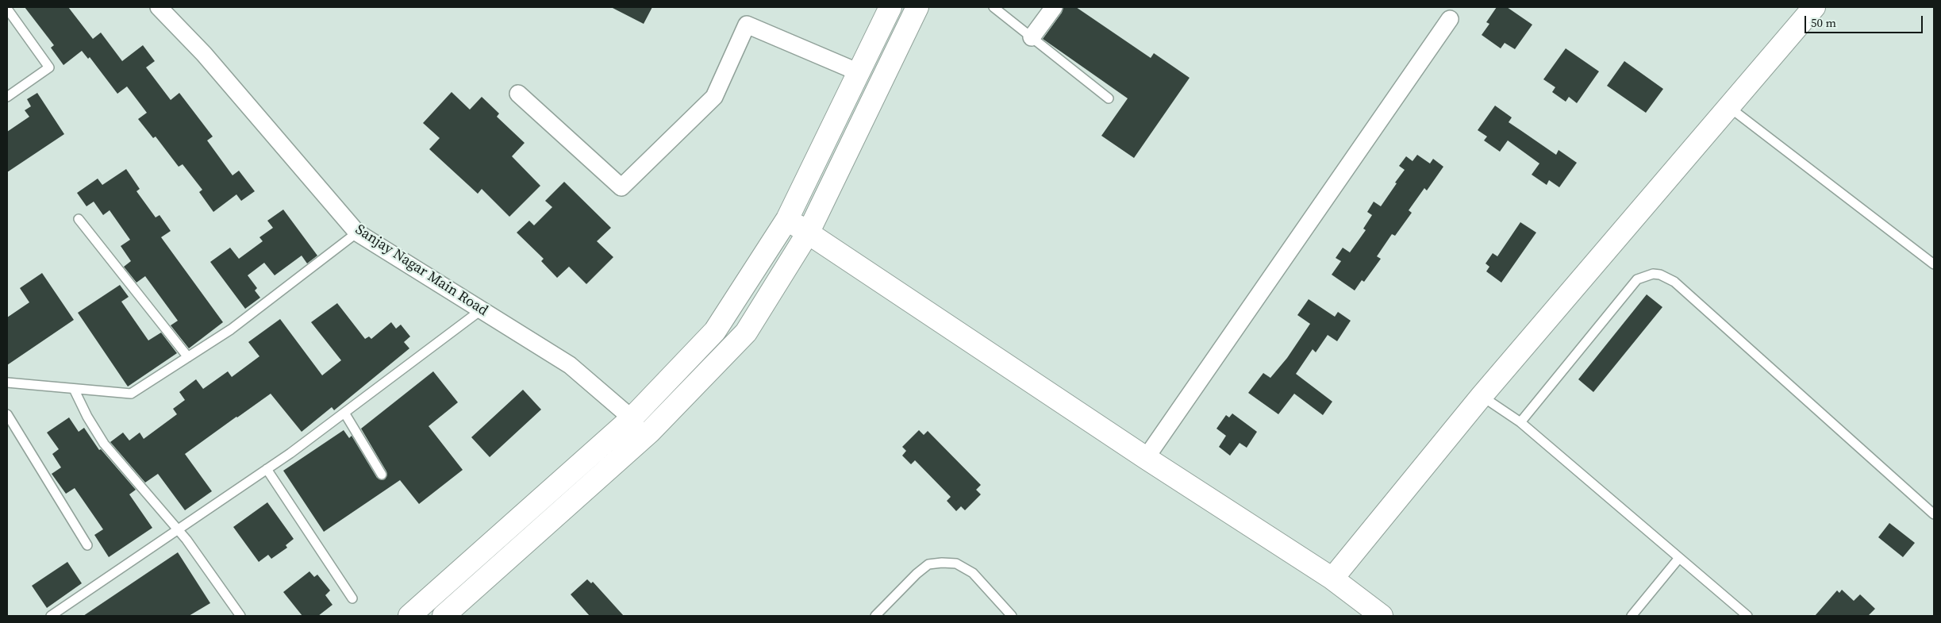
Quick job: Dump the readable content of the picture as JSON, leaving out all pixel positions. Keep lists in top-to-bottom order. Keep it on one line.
{"streets":{"street":["Sanjay Nagar Main Road"]},"scale_bar":"50 m"}
